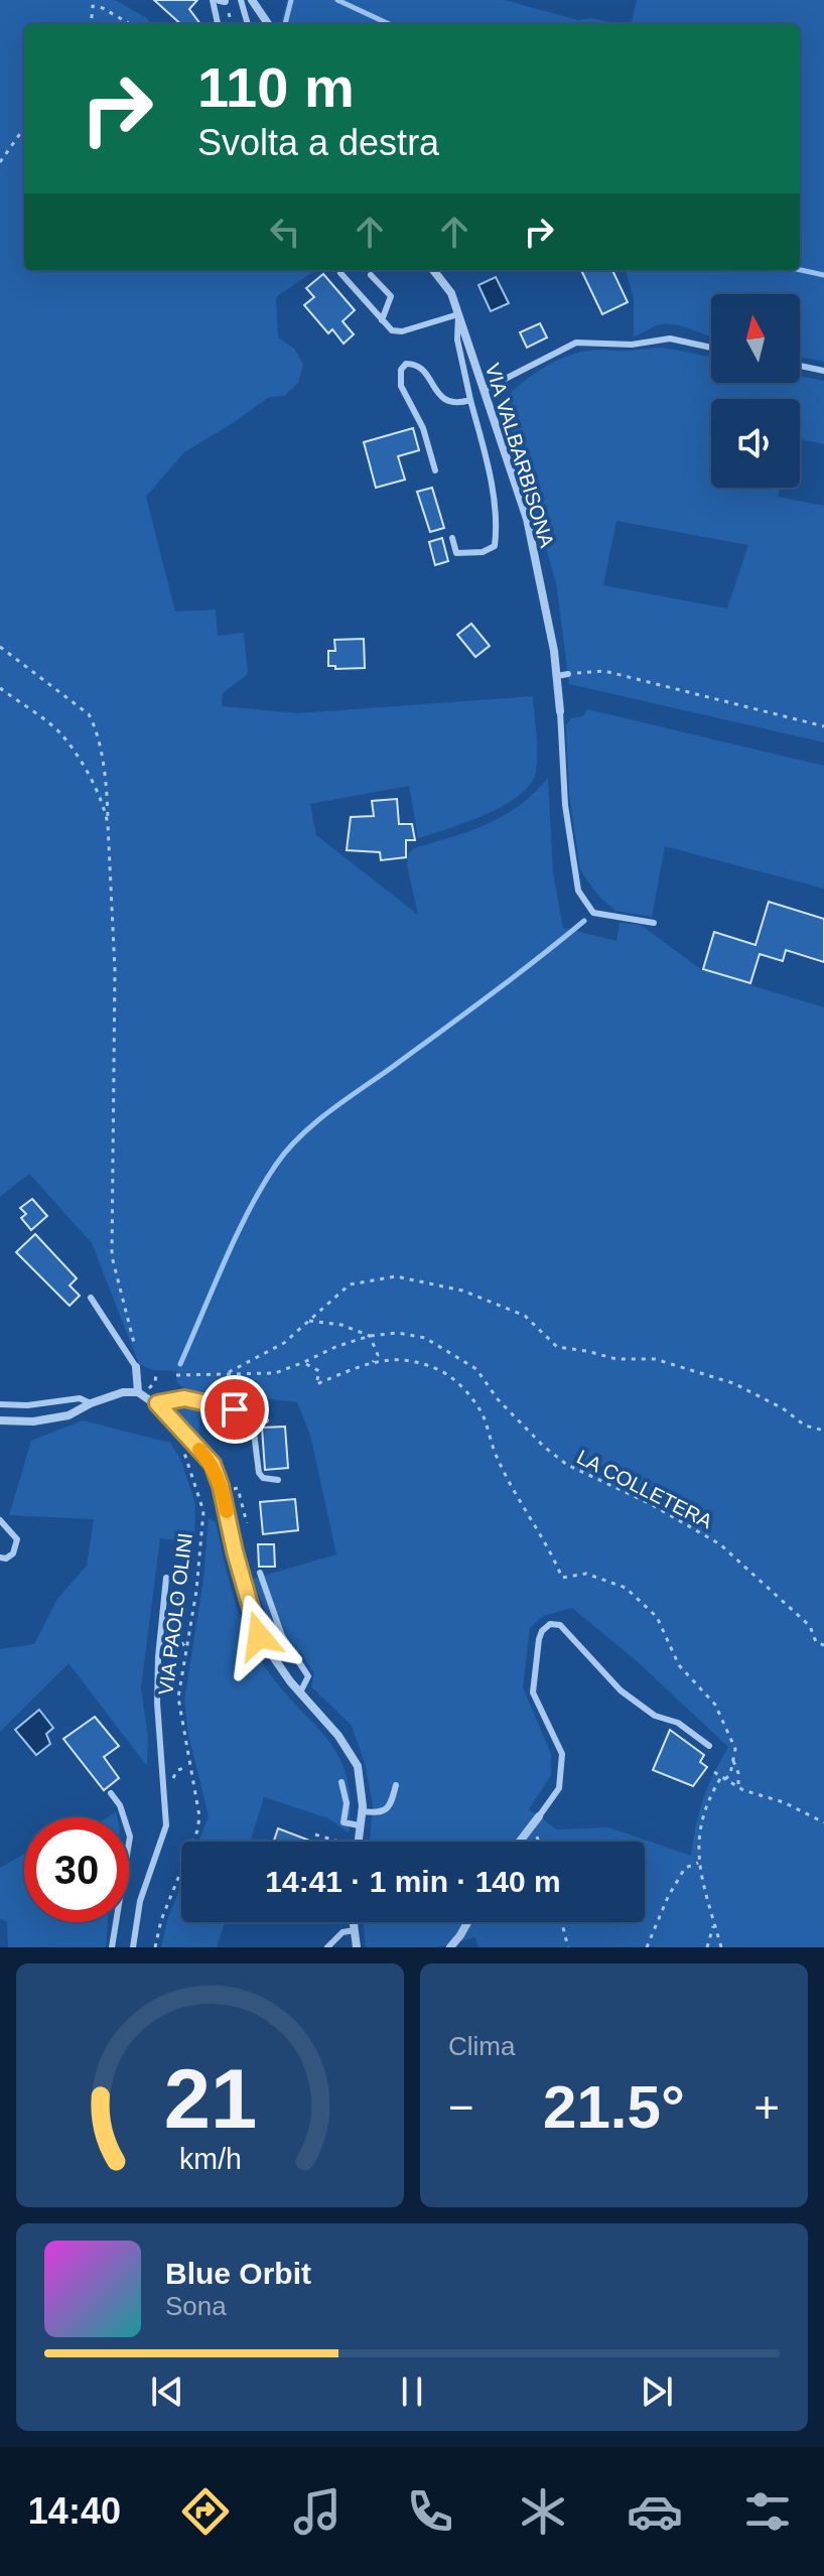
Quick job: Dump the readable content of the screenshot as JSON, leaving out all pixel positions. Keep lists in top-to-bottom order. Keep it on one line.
{"streets":{"street":["VIA VALBARBISONA"],"path":["LA COLLETERA","VIA PAOLO OLINI"]},"north":"top","page":{"turn":["110 m","Svolta a destra"],"limit":"30","trip":"14:41 · 1 min · 140 m","tile":"Clima","heat":["−","21.5°","+"],"song":["Blue Orbit","Sona"],"tabs":"14:40","gauge":["21","km/h"]}}
